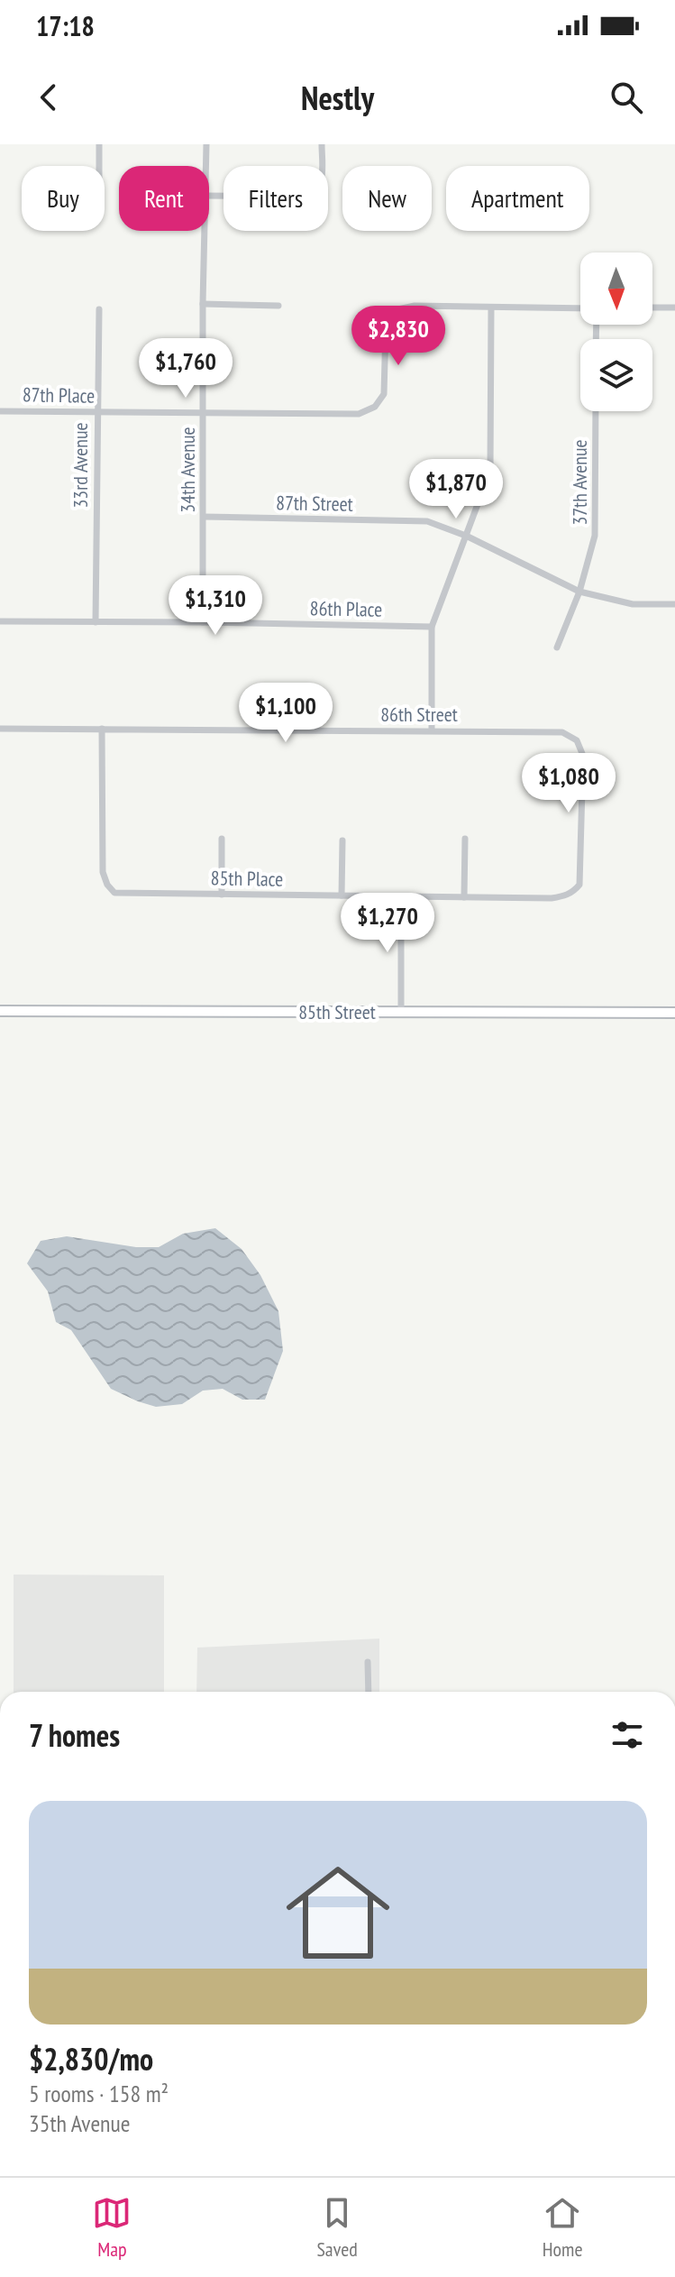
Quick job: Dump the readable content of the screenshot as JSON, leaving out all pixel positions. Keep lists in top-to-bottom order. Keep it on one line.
{"streets":{"street":["87th Place","33rd Avenue","34th Avenue","37th Avenue","87th Street","86th Place","86th Street","85th Place","85th Street"]},"crossings":[["87th Place","33rd Avenue"],["87th Place","34th Avenue"],["33rd Avenue","86th Place"],["34th Avenue","87th Street"],["34th Avenue","86th Place"],["37th Avenue","87th Street"],["86th Street","85th Place"]],"north":"bottom","page":{"status":"17:18","header":"Nestly","chip":["Buy","Rent","Filters","New","Apartment"],"price":["$2,830","$1,760","$1,870","$1,310","$1,100","$1,080","$1,270"],"heading":"7 homes","list":[{"name":"$2,830/mo","note":"5 rooms · 158 m² · 35th Avenue"}],"tabs":["Map","Saved","Home"]}}
